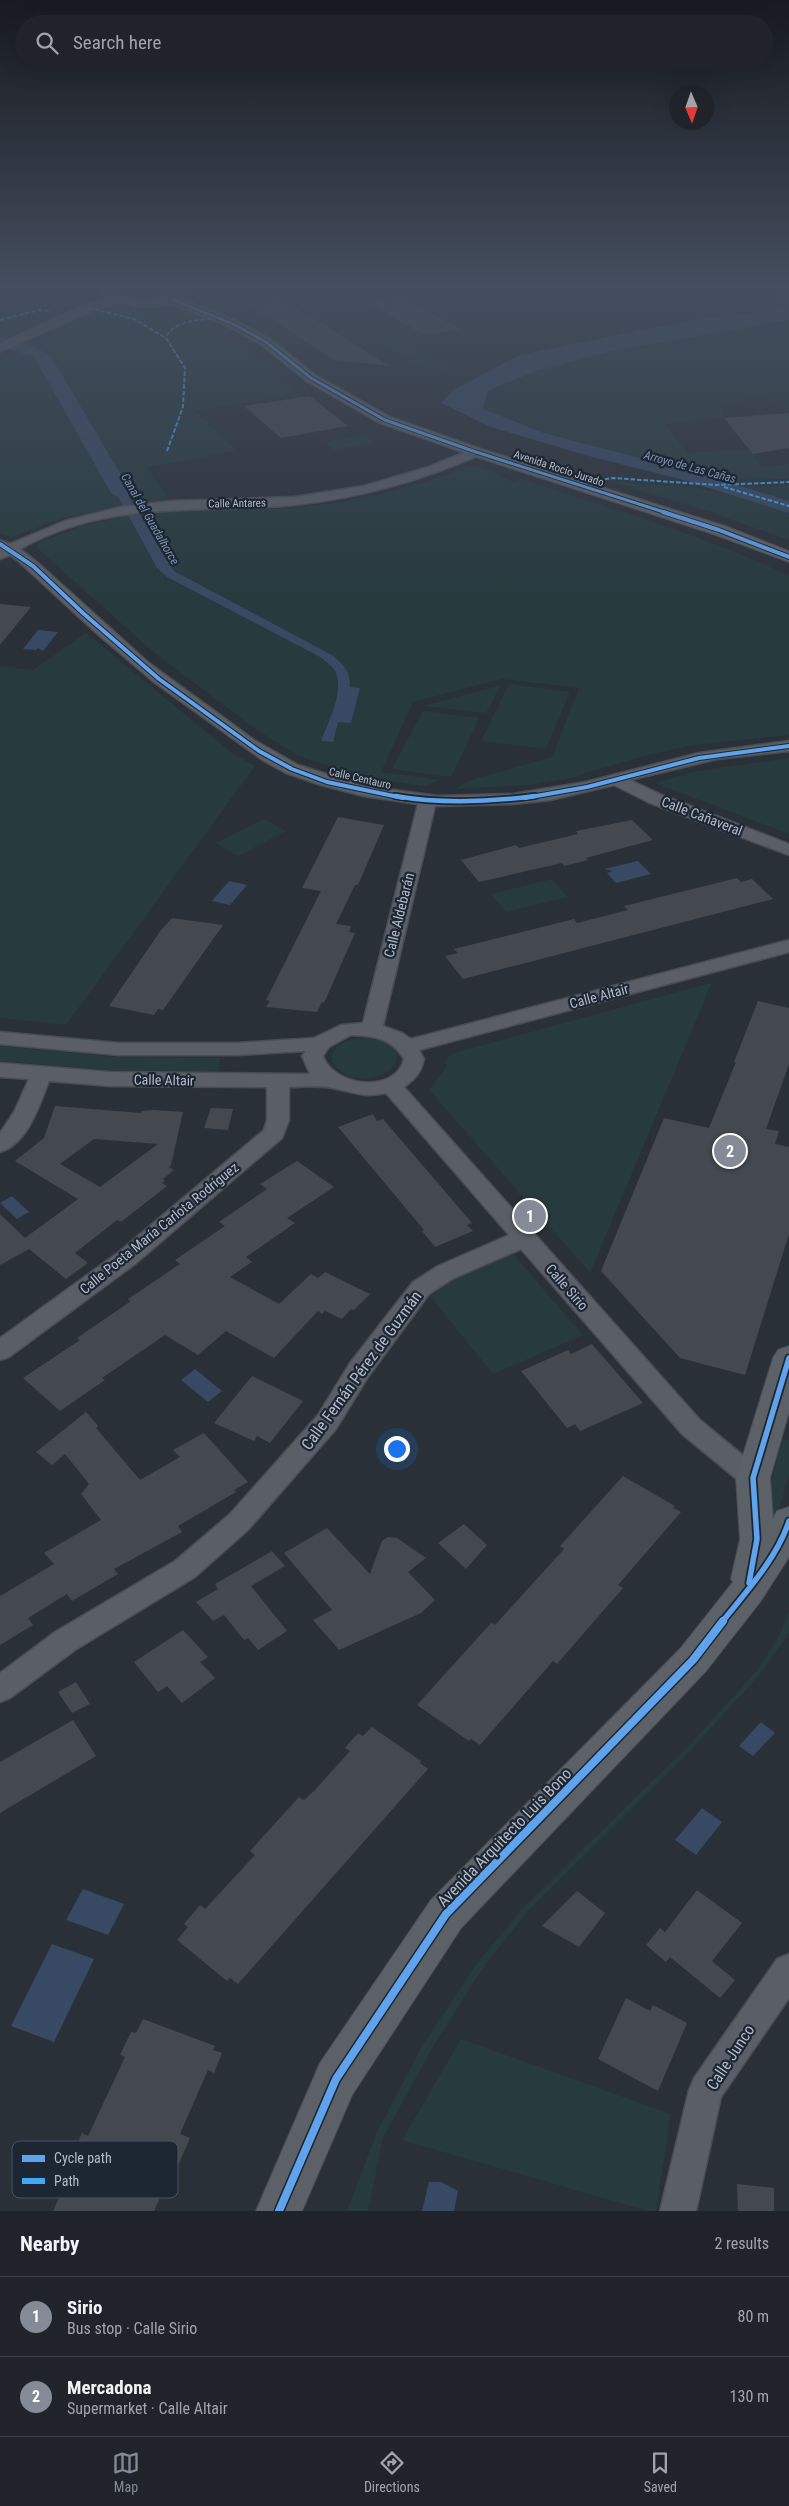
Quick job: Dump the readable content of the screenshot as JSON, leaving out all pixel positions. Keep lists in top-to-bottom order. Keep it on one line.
{"streets":{"main road":["Avenida Rocío Jurado","Avenida Arquitecto Luis Bono"],"street":["Calle Antares","Calle Centauro","Calle Cañaveral","Calle Aldebarán","Calle Altair","Calle Poeta María Carlota Rodríguez","Calle Sirio","Calle Fernán Pérez de Guzmán","Calle Junco"]},"crossings":[["Avenida Rocío Jurado","Calle Antares"],["Calle Antares","Calle Centauro"],["Calle Centauro","Calle Cañaveral"],["Calle Centauro","Calle Aldebarán"],["Calle Aldebarán","Calle Altair"],["Calle Aldebarán","Calle Sirio"],["Calle Altair","Calle Poeta María Carlota Rodríguez"],["Calle Altair","Calle Sirio"],["Calle Sirio","Calle Fernán Pérez de Guzmán"],["Calle Sirio","Avenida Arquitecto Luis Bono"]],"water":["Arroyo de Las Cañas","Canal del Guadalhorce"],"legend":["Cycle path","Path"],"north":"bottom","page":{"search":"Search here","pins":["2","1"],"heading":["Nearby","2 results"],"list":[{"mark":"1","name":"Sirio","note":"Bus stop · Calle Sirio","value":"80 m"},{"mark":"2","name":"Mercadona","note":"Supermarket · Calle Altair","value":"130 m"}],"nav":["Map","Directions","Saved"]}}
